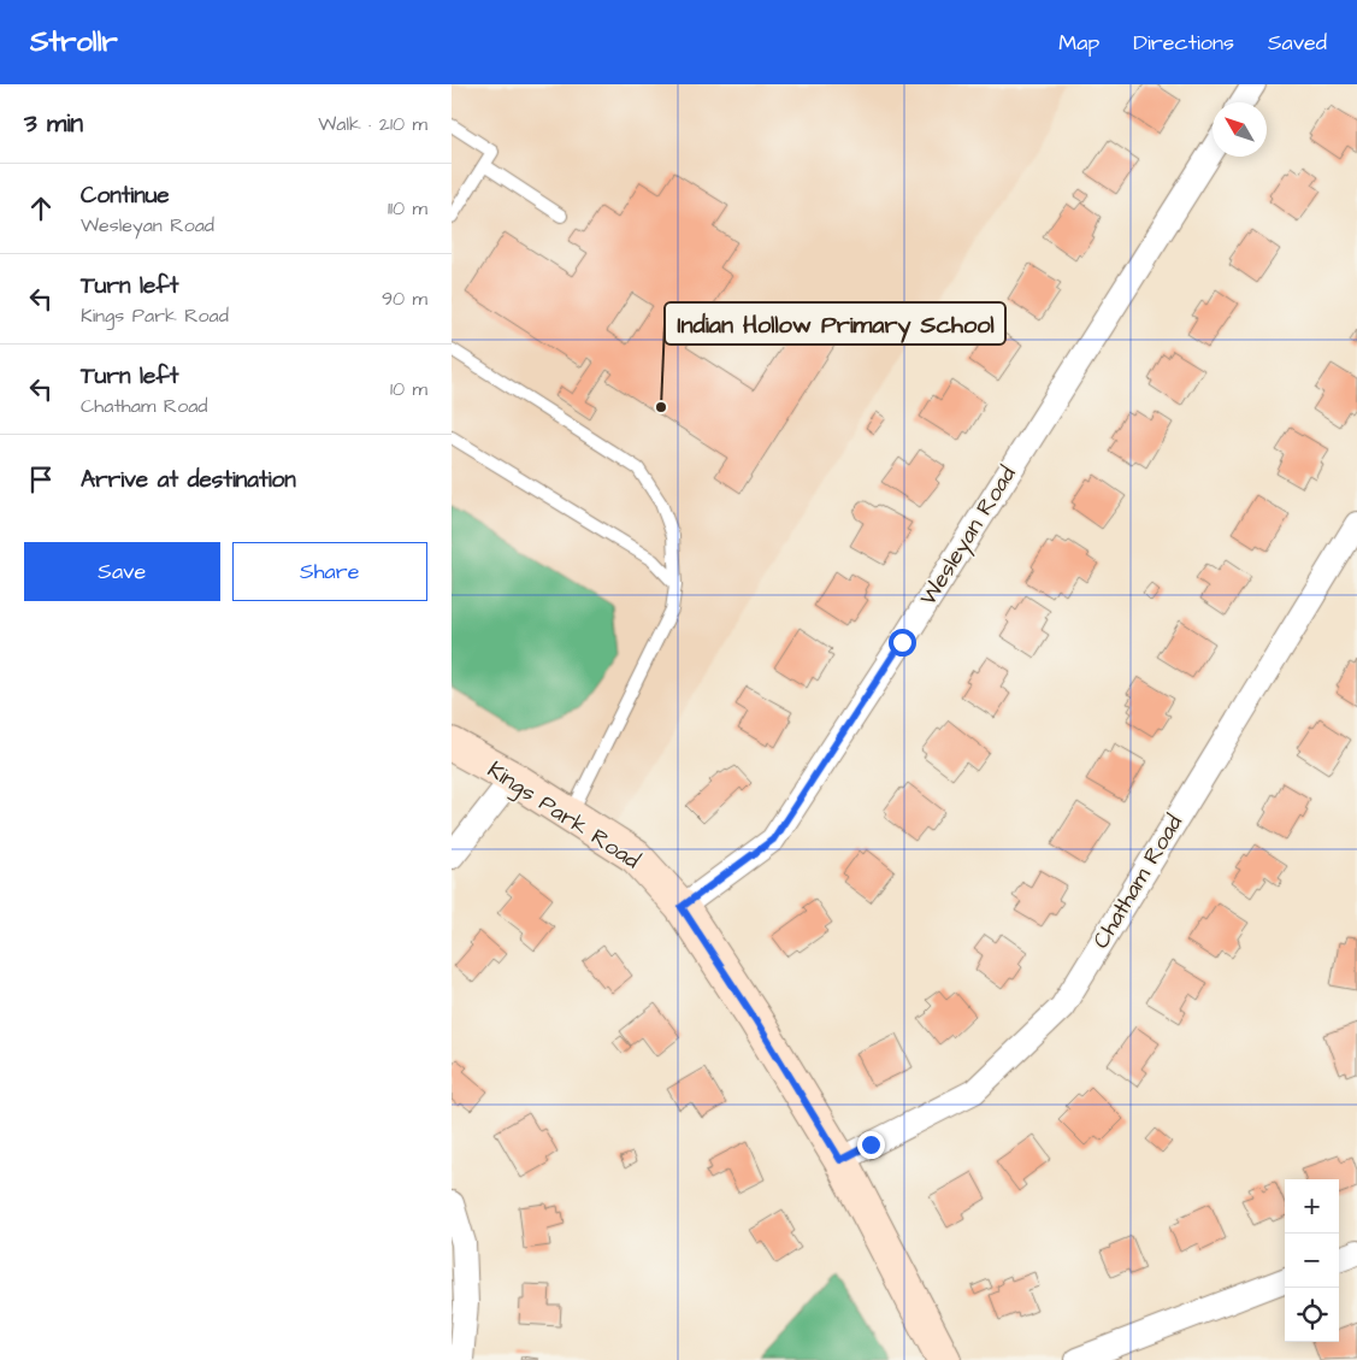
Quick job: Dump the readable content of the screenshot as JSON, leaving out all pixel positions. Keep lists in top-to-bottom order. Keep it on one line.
{"streets":{"street":["Wesleyan Road","Kings Park Road","Chatham Road"]},"crossings":[["Wesleyan Road","Kings Park Road"],["Kings Park Road","Chatham Road"]],"places":["Indian Hollow Primary School"],"north":"top left","page":{"header":"Strollr","nav":["Map","Directions","Saved"],"heading":["3 min","Walk · 210 m"],"list":[["Continue","Wesleyan Road","110 m"],["Turn left","Kings Park Road","90 m"],["Turn left","Chatham Road","10 m"],"Arrive at destination"],"buttons":["Save","Share"],"map_buttons":["+","−"]}}
